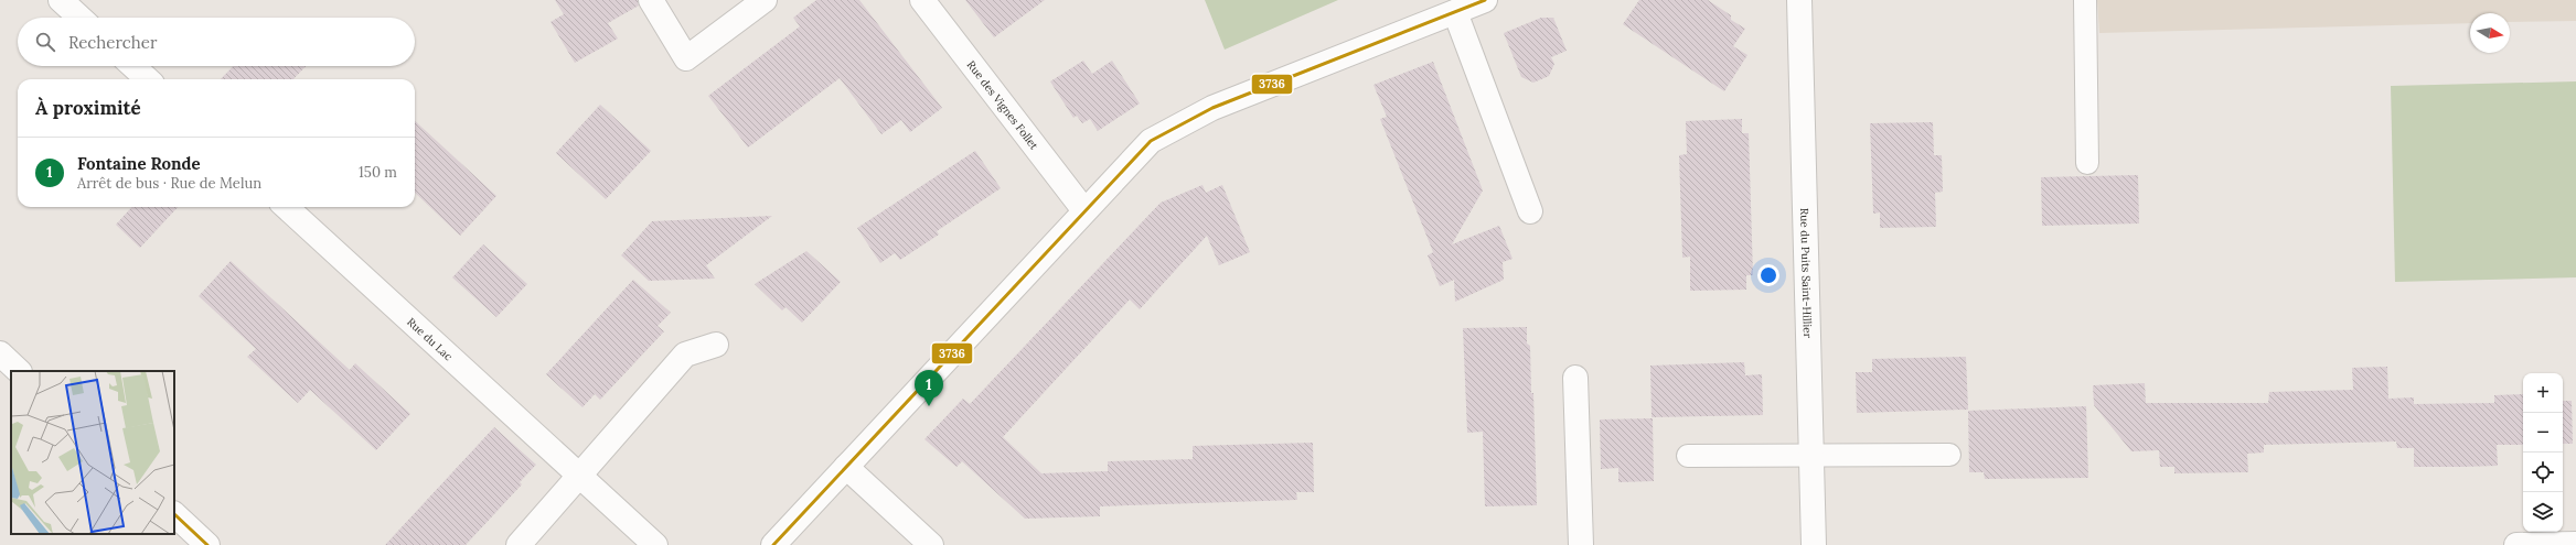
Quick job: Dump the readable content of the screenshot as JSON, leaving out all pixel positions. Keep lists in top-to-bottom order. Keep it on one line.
{"streets":{"street":["Rue des Vignes Follet","Rue du Puits Saint-Hillier","Rue du Lac"]},"lines":["transit line 3736"],"north":"right","page":{"search":"Rechercher","heading":"À proximité","list":[{"mark":"1","name":"Fontaine Ronde","note":"Arrêt de bus · Rue de Melun","value":"150 m"}],"pins":"1","map_buttons":["+","−"]}}
